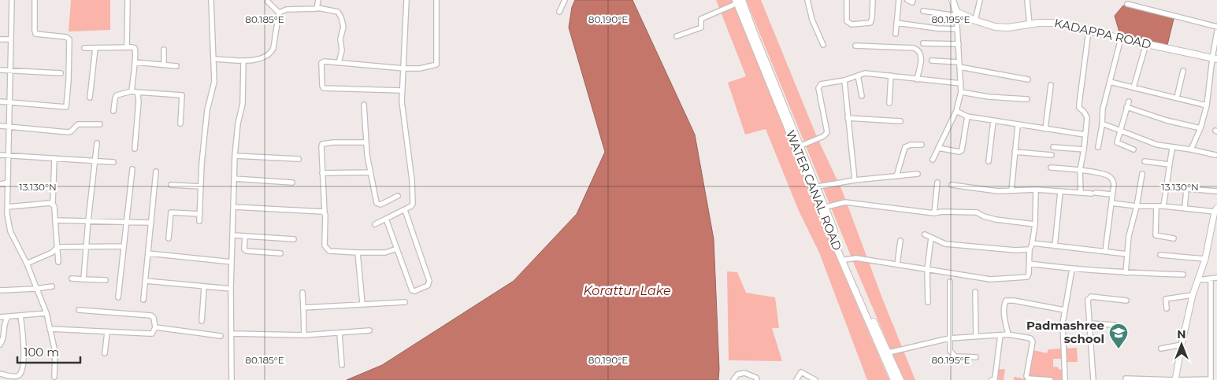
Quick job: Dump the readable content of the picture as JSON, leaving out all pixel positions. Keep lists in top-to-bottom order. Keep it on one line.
{"streets":{"main road":["KADAPPA ROAD","WATER CANAL ROAD"]},"water":["Korattur Lake"],"places":{"school or university":["Padmashree school"]},"scale_bar":"100 m","north":"top","coordinates":["80.185°E","80.190°E","80.195°E","13.130°N"]}
